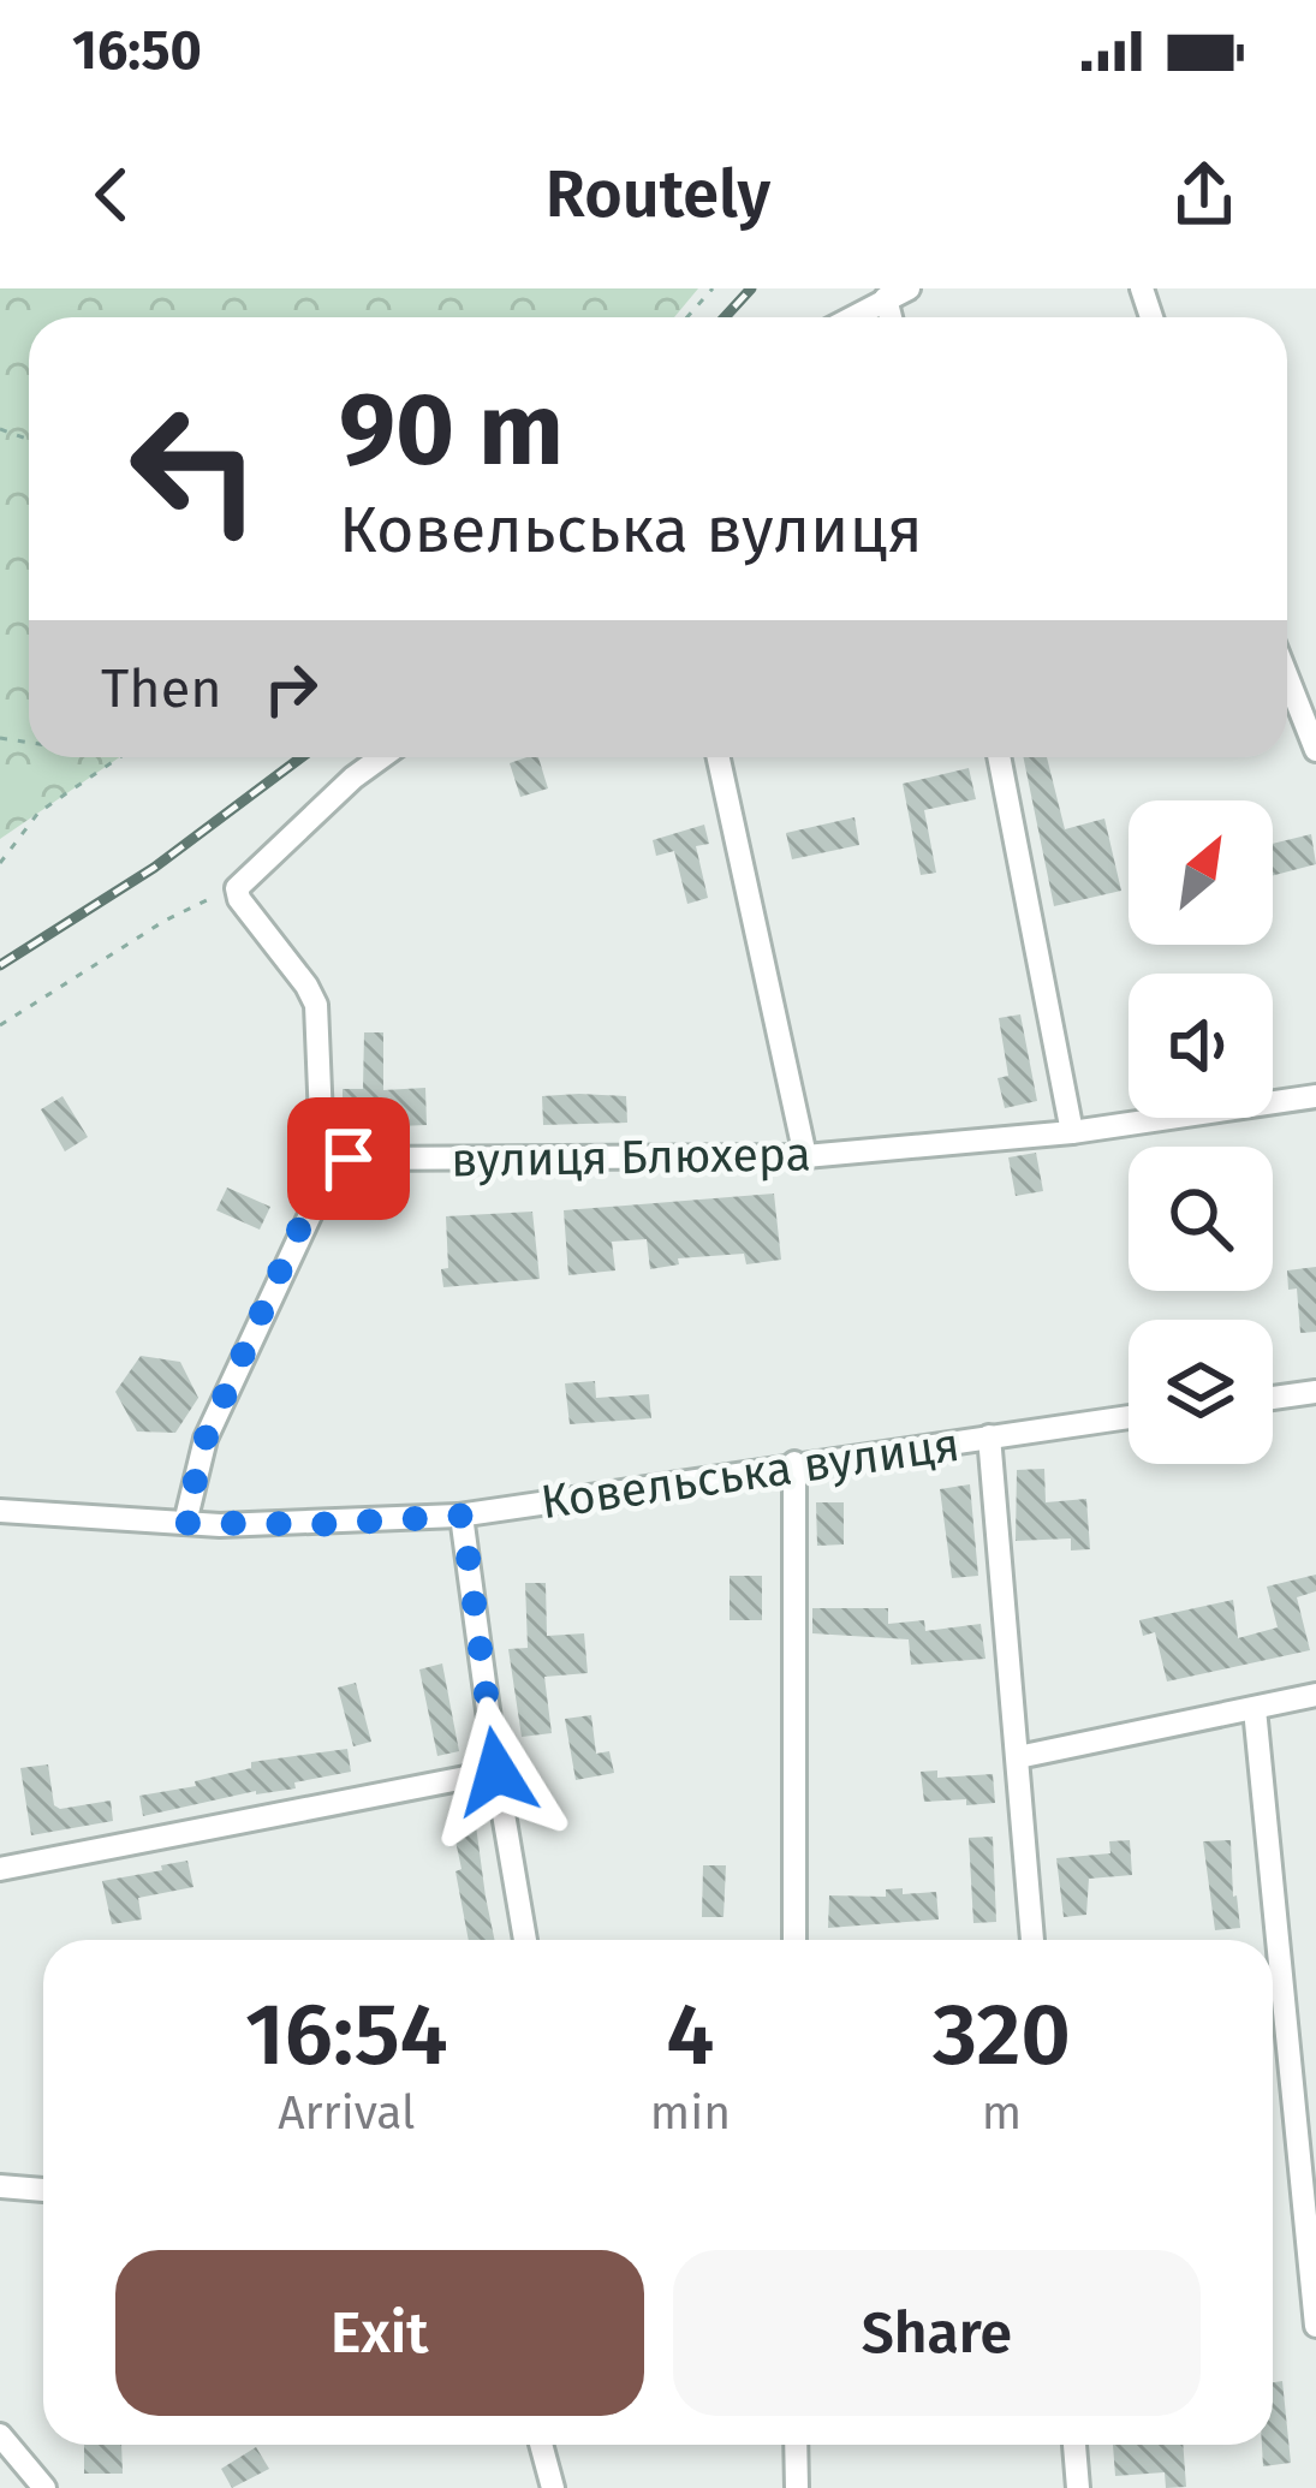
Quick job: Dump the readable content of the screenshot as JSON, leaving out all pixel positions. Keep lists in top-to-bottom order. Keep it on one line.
{"streets":{"street":["вулиця Блюхера","Ковельська вулиця"]},"north":"top right","page":{"status":"16:50","header":"Routely","turn":["90 m","Ковельська вулиця"],"then":"Then","eta":["16:54","Arrival","4","min","320","m"],"buttons":["Exit","Share"]}}
